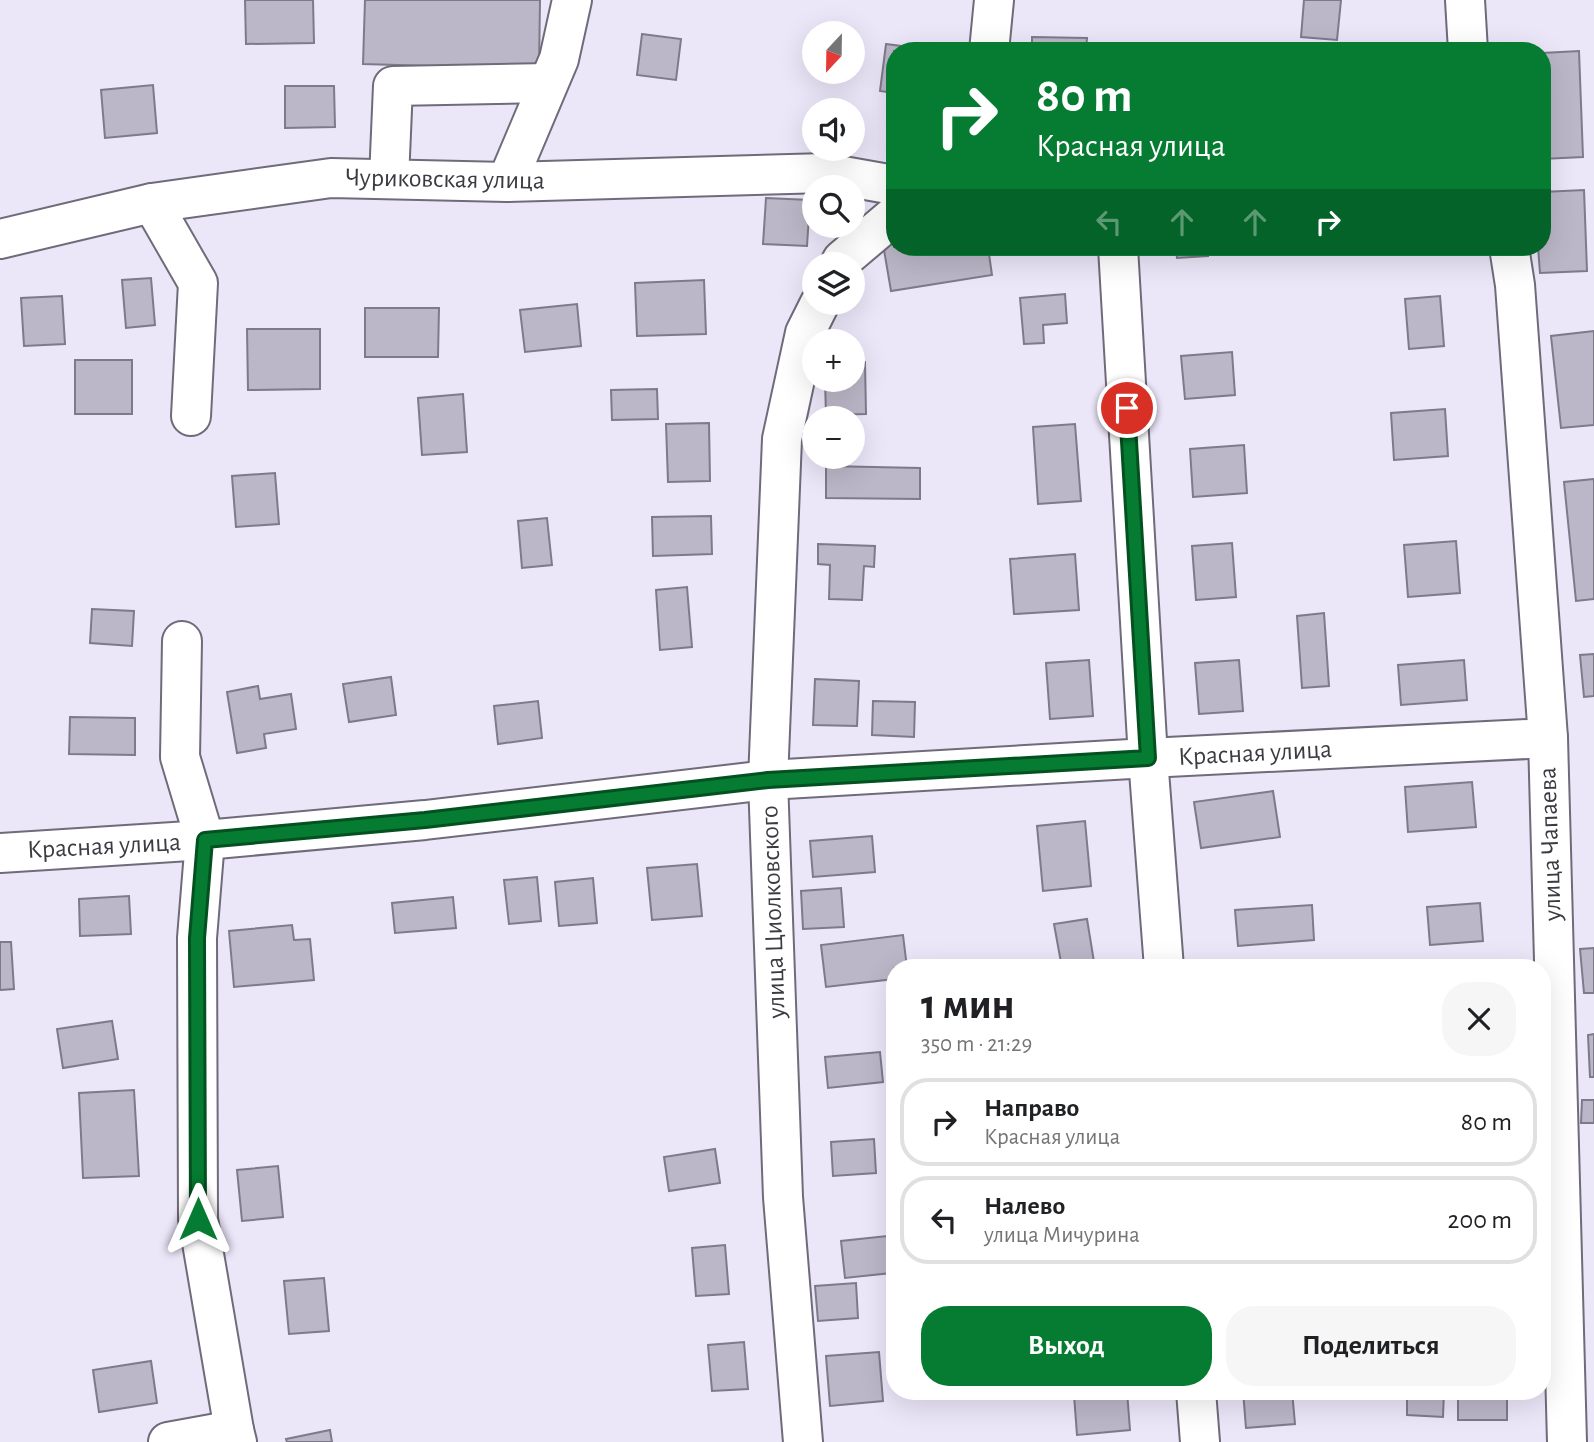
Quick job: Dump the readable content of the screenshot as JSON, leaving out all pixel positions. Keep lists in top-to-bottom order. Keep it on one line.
{"streets":{"street":["Чуриковская улица","Красная улица","улица Чапаева","улица Циолковского"]},"crossings":[["Красная улица","улица Чапаева"],["Красная улица","улица Циолковского"]],"north":"bottom","page":{"map_buttons":["+","−"],"turn":["80 m","Красная улица"],"heading":["1 мин","350 m · 21:29"],"list":[{"name":"Направо","note":"Красная улица","value":"80 m"},{"name":"Налево","note":"улица Мичурина","value":"200 m"}],"buttons":["Выход","Поделиться"]}}
